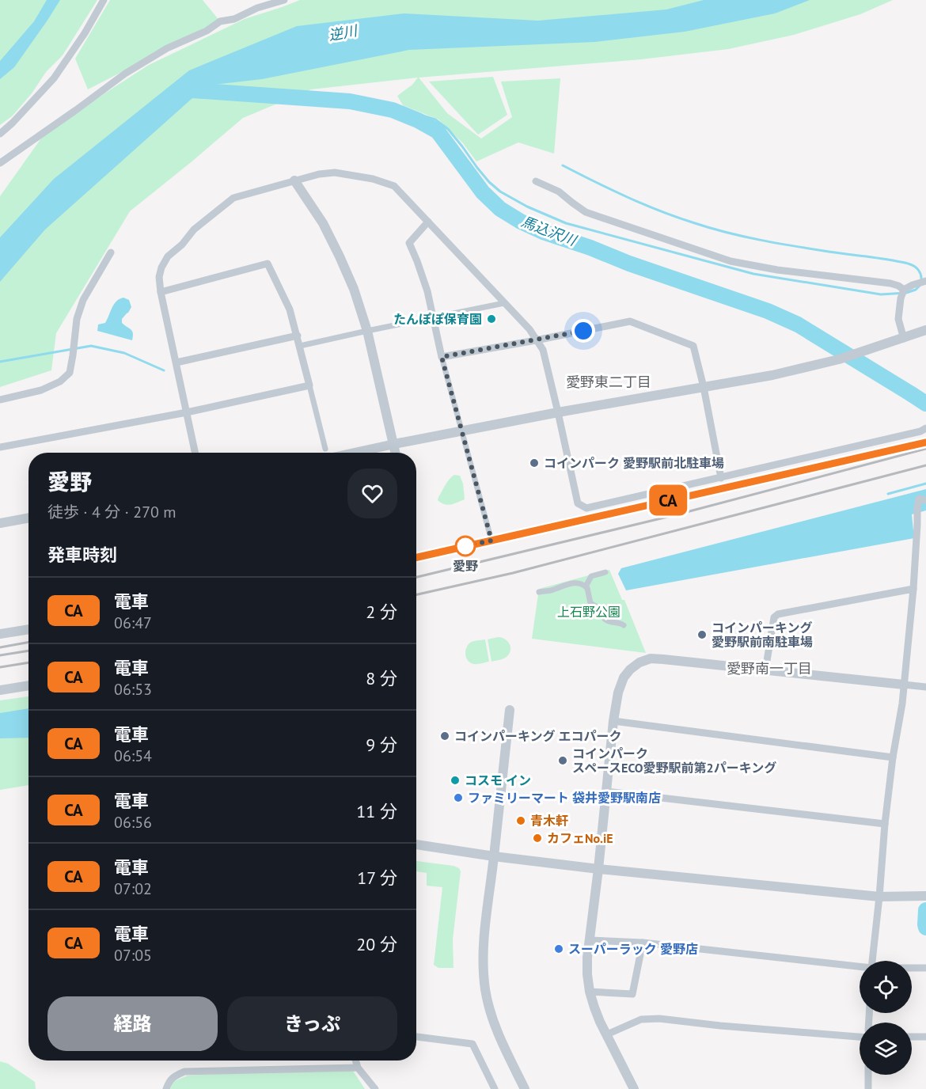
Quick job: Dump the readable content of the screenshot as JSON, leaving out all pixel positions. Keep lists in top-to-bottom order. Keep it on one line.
{"districts":["愛野東二丁目","愛野南一丁目"],"water":["逆川","馬込沢川"],"parks":["上石野公園"],"places":["たんぽぽ保育園","コインパーク 愛野駅前北駐車場","愛野","コインパーキング 愛野駅前南駐車場","コインパーキング エコパーク","コインパーク スペースECO愛野駅前第2パーキング","コスモ イン","ファミリーマート 袋井愛野駅南店","青木軒","カフェNo.iE","スーパーラック 愛野店"],"page":{"on_map":"CA","heading":[["愛野","徒歩 · 4 分 · 270 m"],"発車時刻"],"list":[{"mark":"CA","name":"電車","note":"06:47","value":"2 分"},{"mark":"CA","name":"電車","note":"06:53","value":"8 分"},{"mark":"CA","name":"電車","note":"06:54","value":"9 分"},{"mark":"CA","name":"電車","note":"06:56","value":"11 分"},{"mark":"CA","name":"電車","note":"07:02","value":"17 分"},{"mark":"CA","name":"電車","note":"07:05","value":"20 分"}],"buttons":["経路","きっぷ"]}}
